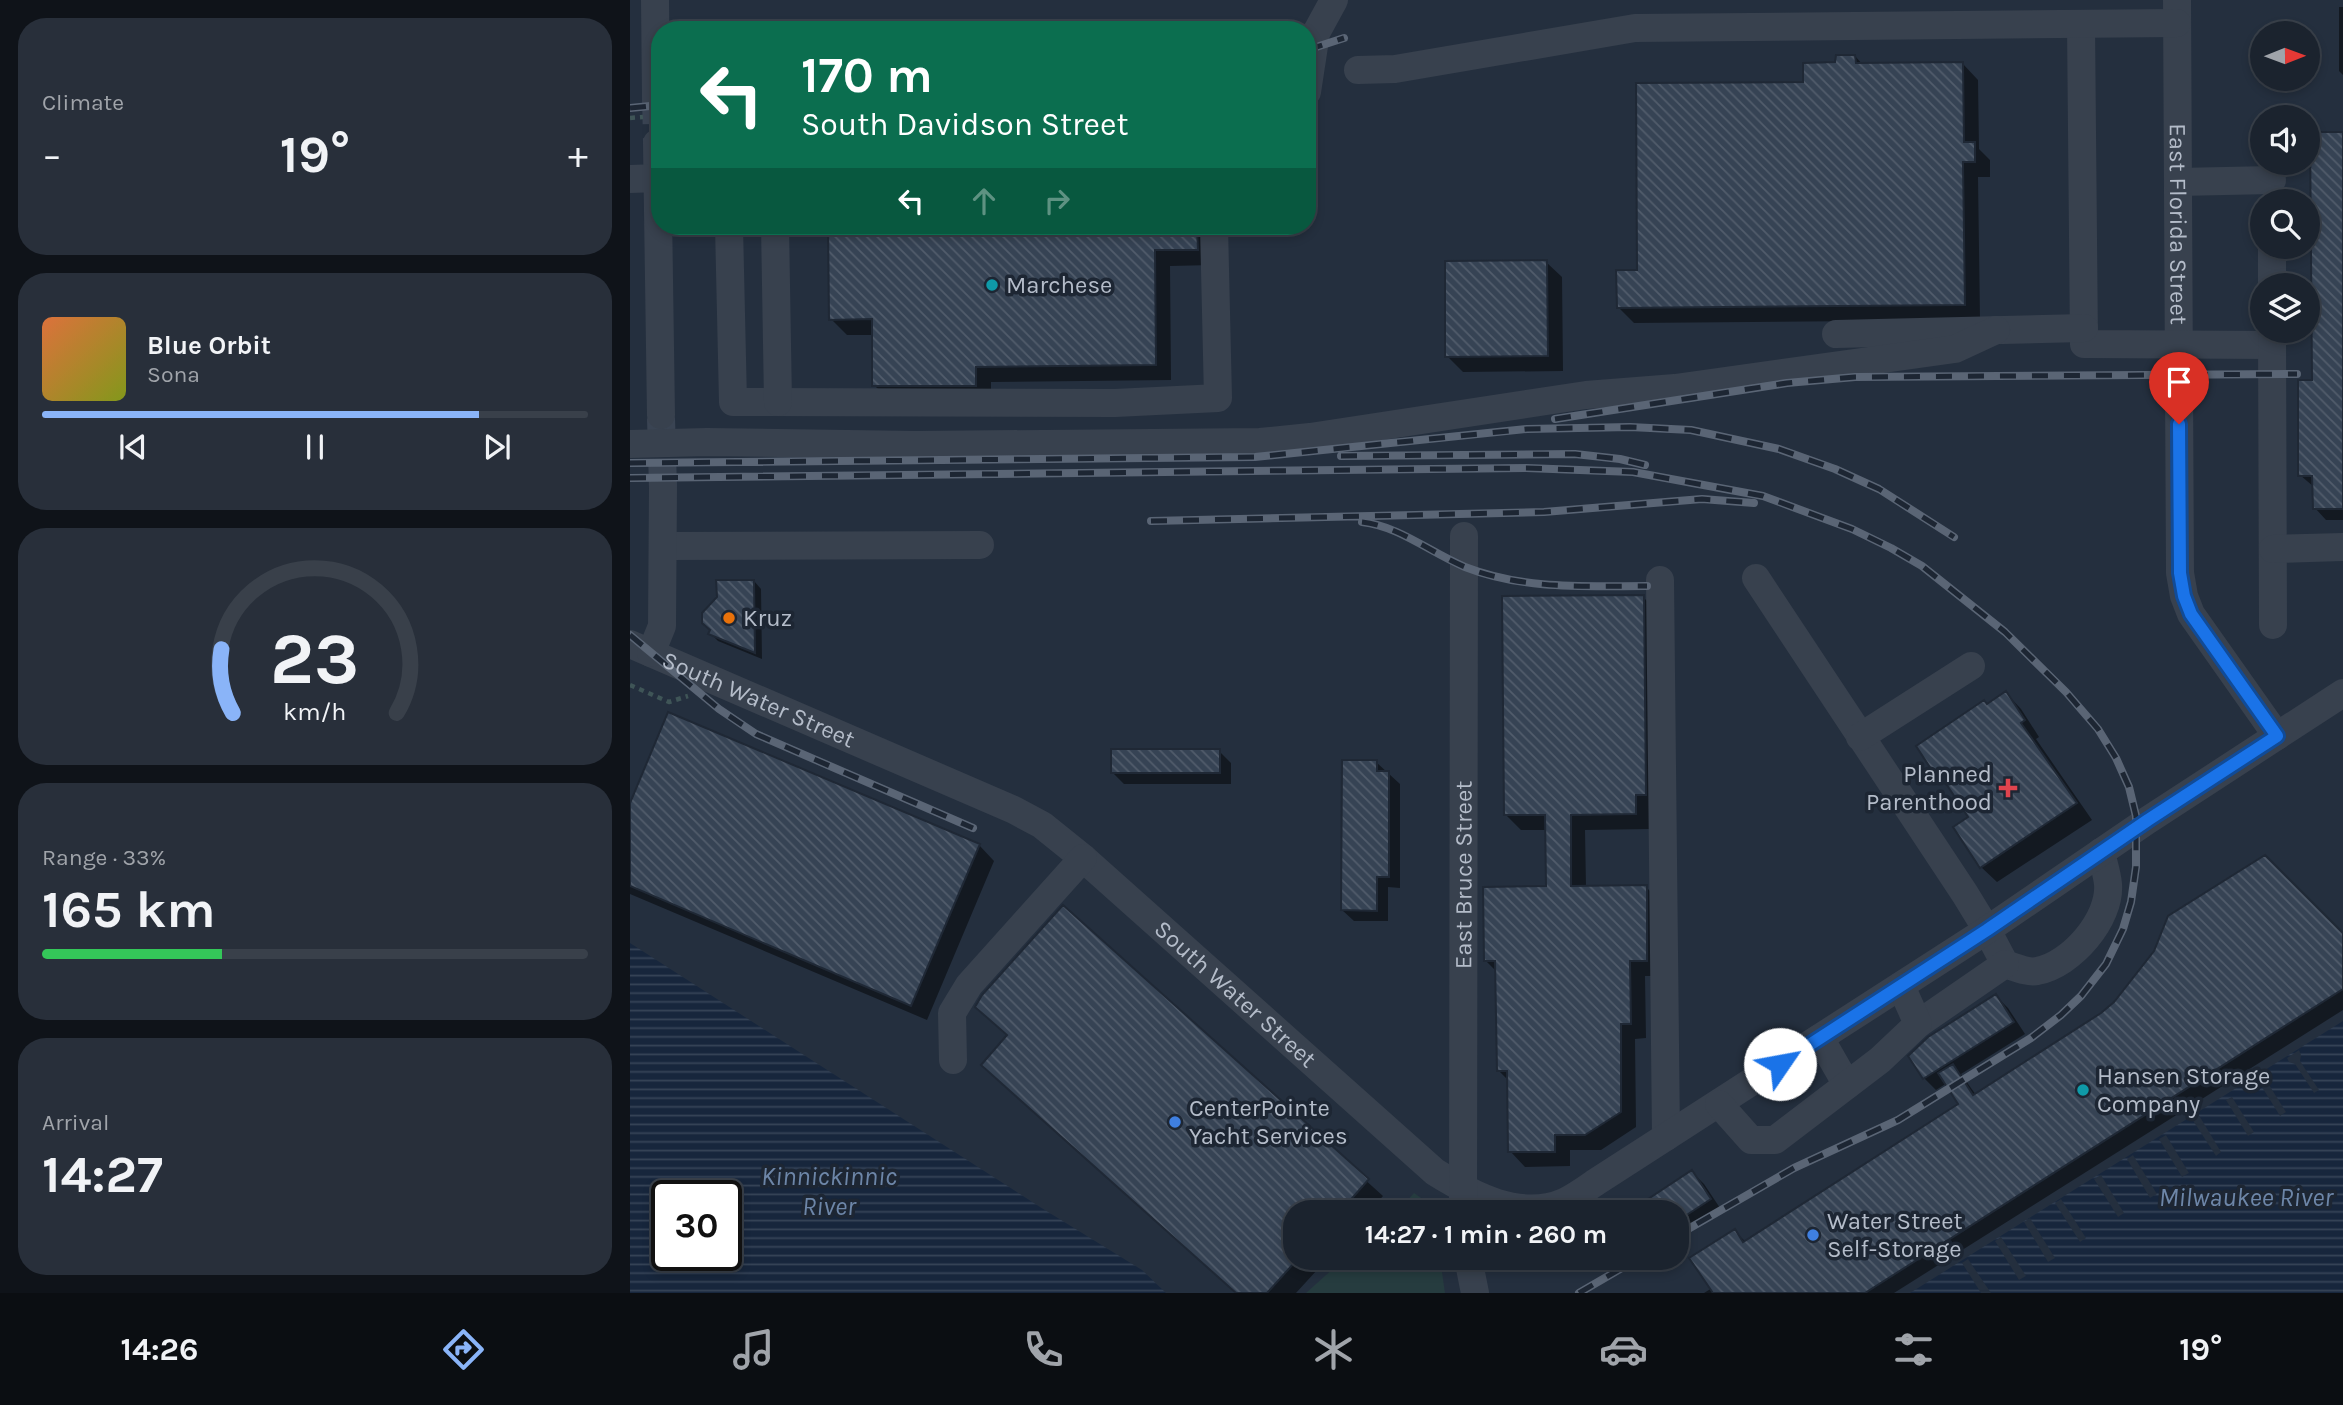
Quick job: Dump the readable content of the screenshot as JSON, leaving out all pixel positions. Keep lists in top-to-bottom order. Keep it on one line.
{"streets":{"street":["East Florida Street","South Water Street","East Bruce Street"]},"crossings":[["East Florida Street","South Water Street"],["South Water Street","East Bruce Street"]],"water":["Kinnickinnic River","Milwaukee River"],"places":{"other":["Marchese","Kruz","Hansen Storage Company","CenterPointe Yacht Services","Water Street Self-Storage"],"health":["Planned Parenthood"]},"north":"right","page":{"tile":["Climate",["Range · 33%","165 km"],["Arrival","14:27"]],"turn":["170 m","South Davidson Street"],"heat":["−","19°","+"],"song":["Blue Orbit","Sona"],"limit":"30","trip":"14:27 · 1 min · 260 m","tabs":["14:26","19°"],"gauge":["23","km/h"]}}
